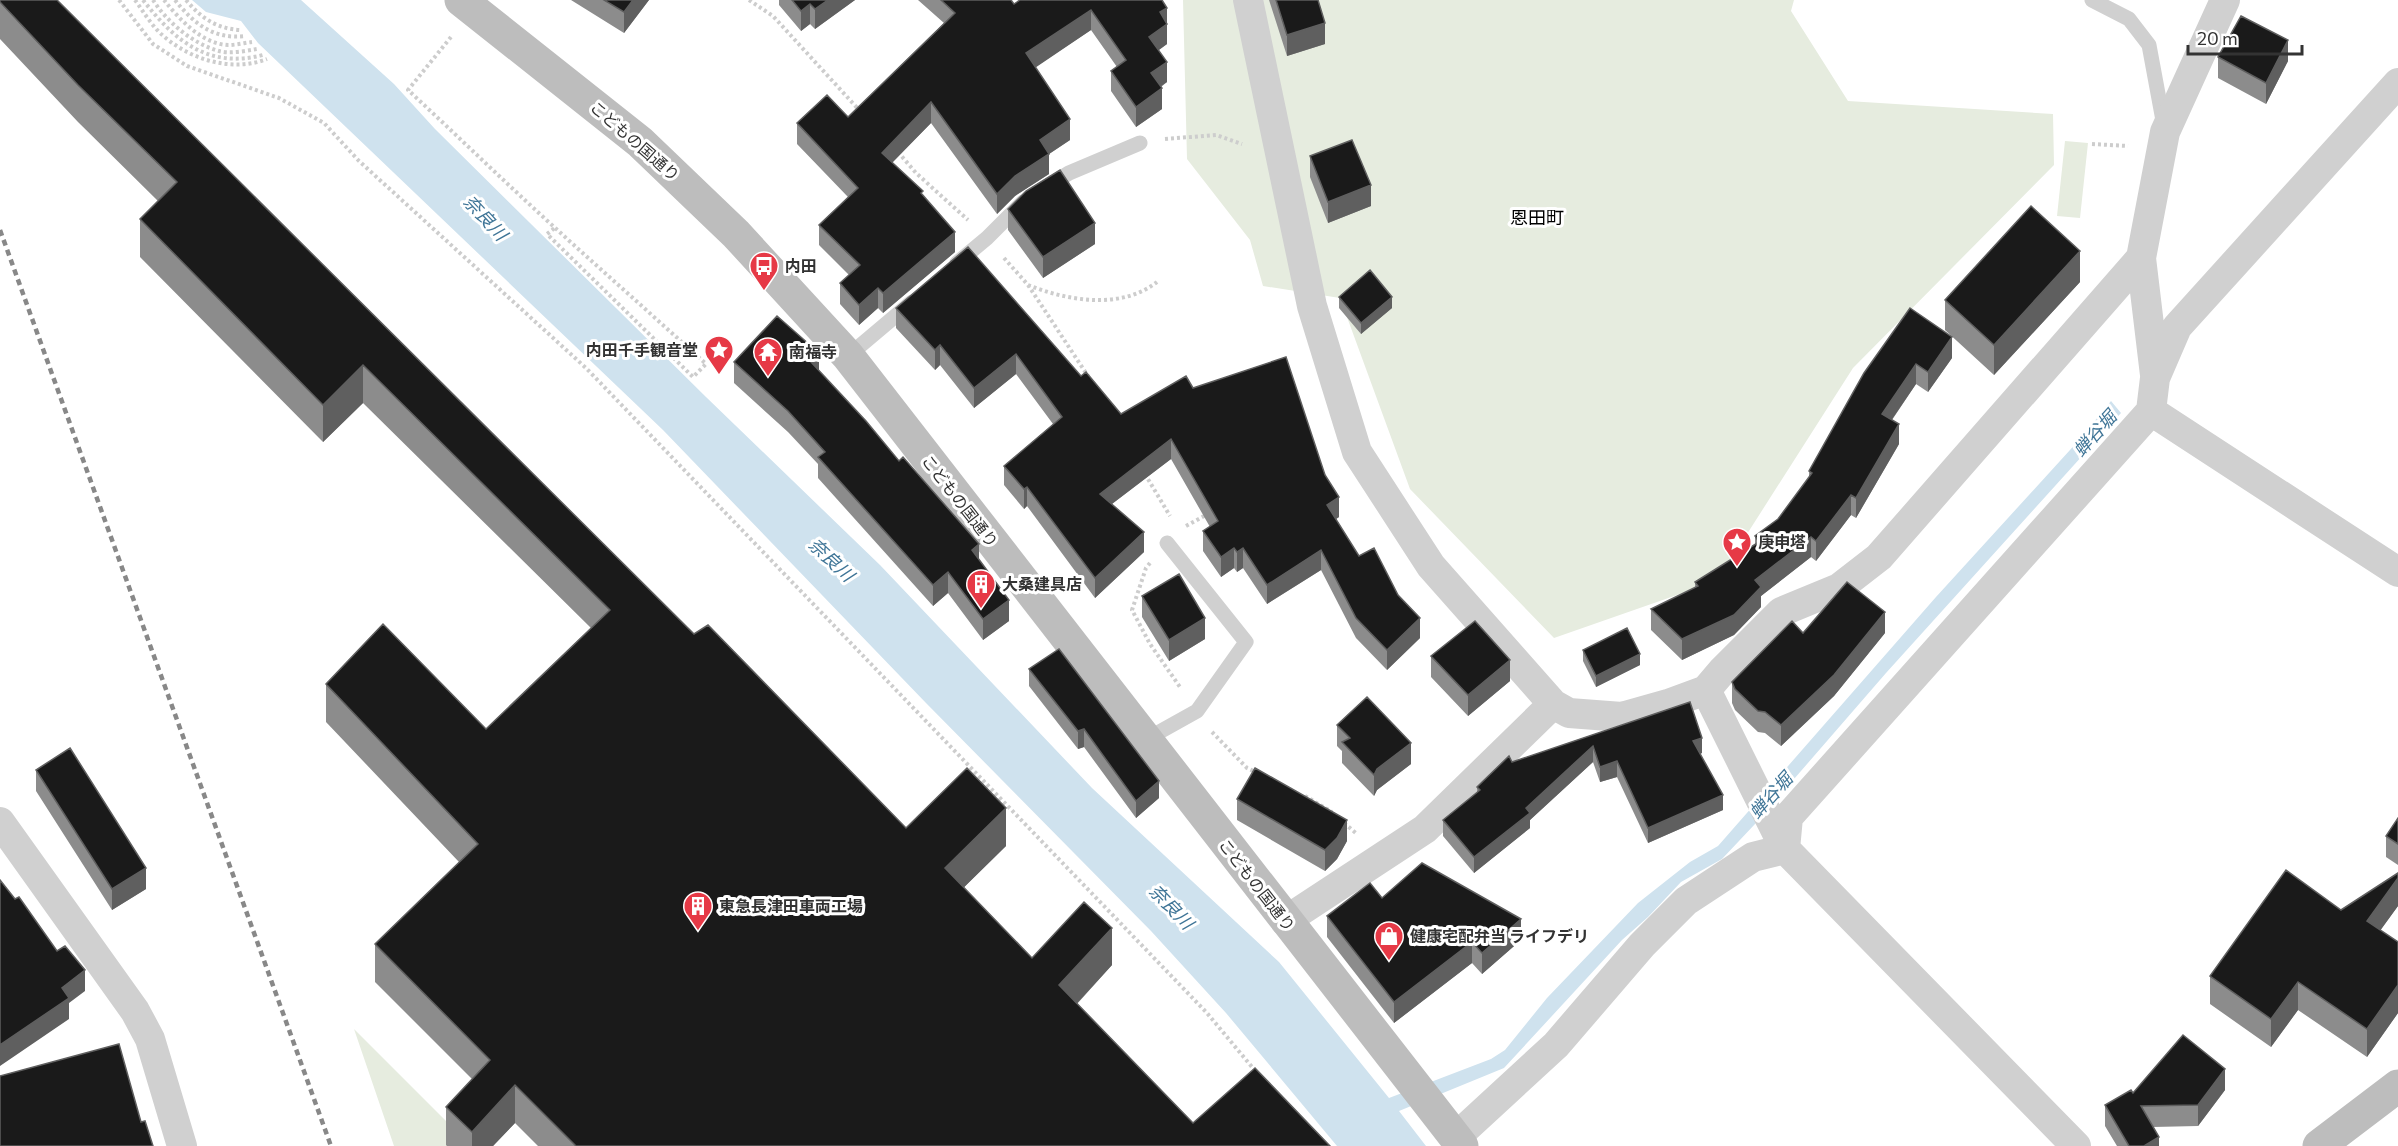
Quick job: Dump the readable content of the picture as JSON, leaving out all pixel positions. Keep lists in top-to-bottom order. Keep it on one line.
{"streets":{"main road":["こどもの国通り"]},"districts":["恩田町"],"water":["奈良川","蝉谷堀"],"places":{"bus stop":["内田"],"place":["内田千手観音堂","庚申塔"],"temple":["南福寺"],"building":["大桑建具店","東急長津田車両工場"],"shop":["健康宅配弁当 ライフデリ"]},"scale_bar":"20 m"}
